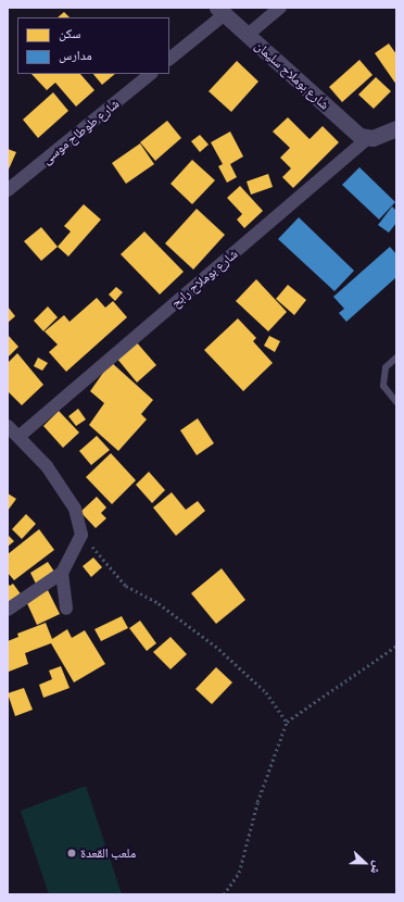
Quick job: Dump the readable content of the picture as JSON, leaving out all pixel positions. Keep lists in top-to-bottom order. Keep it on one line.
{"streets":{"street":["شارع بوملاح سليمان","شارع طوطاح موسى","شارع بوملاح رابح"]},"crossings":[["شارع بوملاح سليمان","شارع بوملاح رابح"]],"places":["ملعب القعدة"],"legend":["سكن","مدارس"],"north":"right"}
